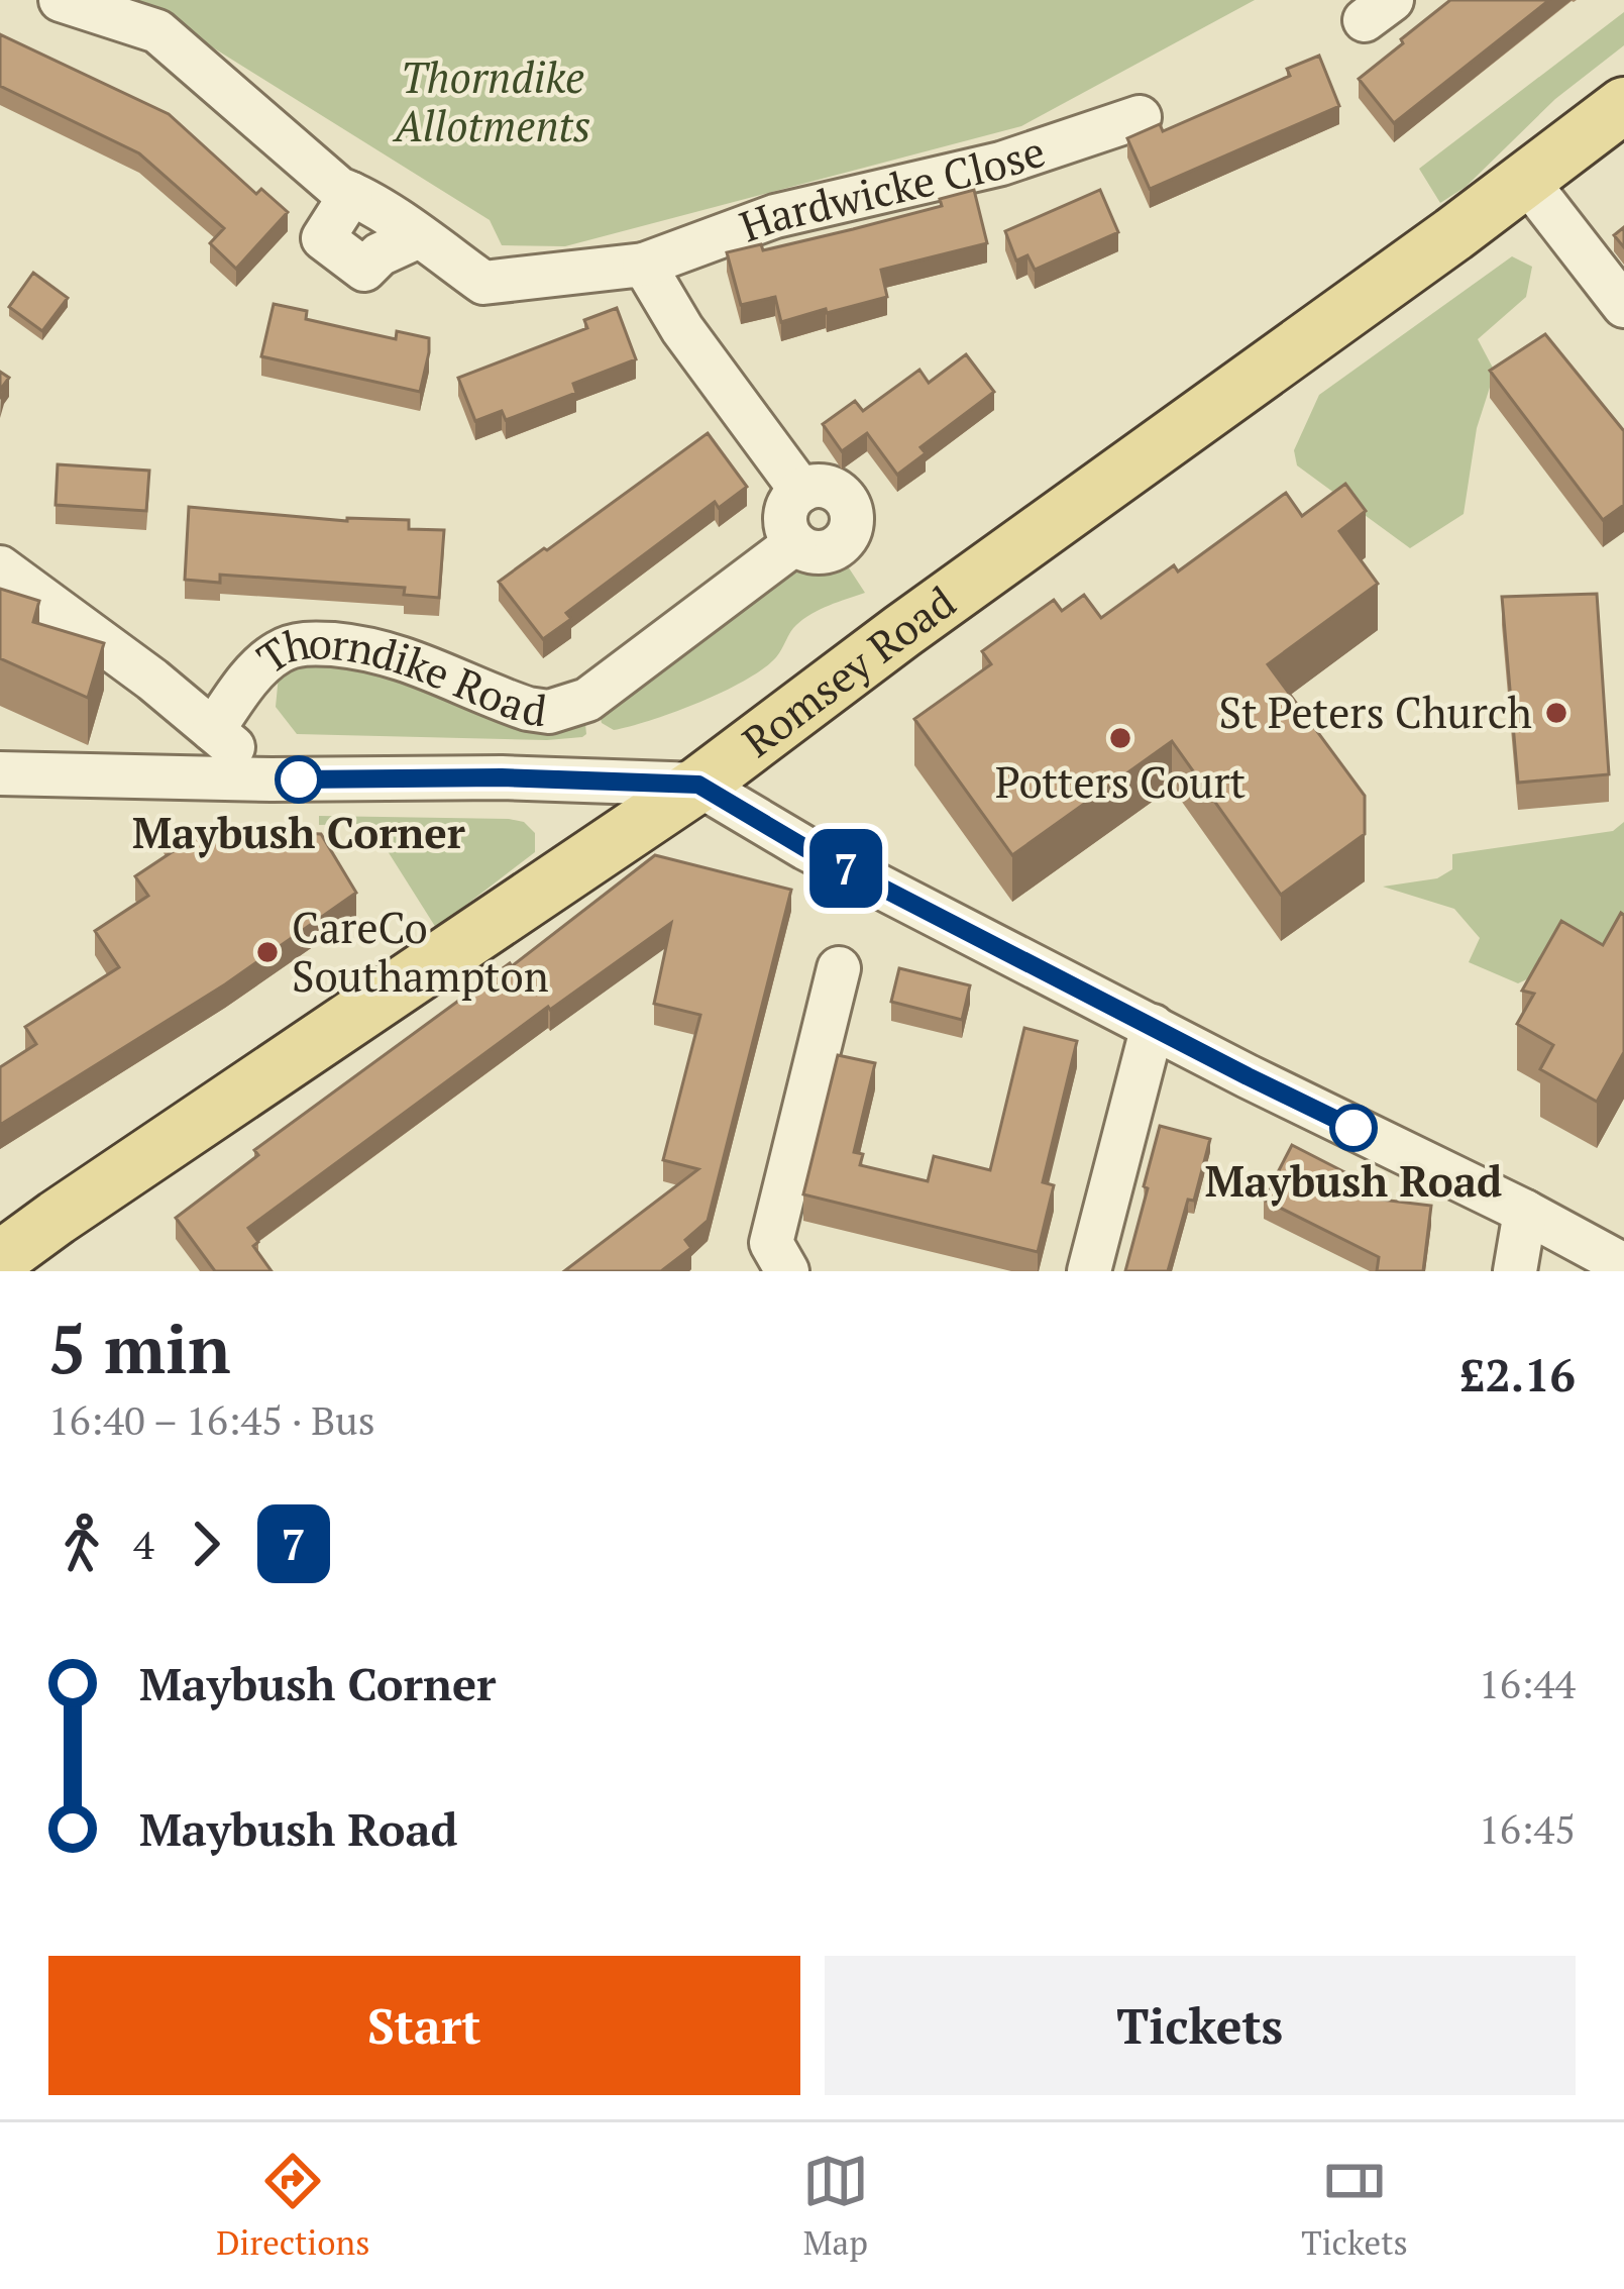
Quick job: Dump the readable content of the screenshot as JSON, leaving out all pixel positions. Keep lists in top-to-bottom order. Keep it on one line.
{"streets":{"main road":["Romsey Road"],"street":["Hardwicke Close","Thorndike Road"]},"parks":["Thorndike Allotments"],"places":["St Peters Church","Potters Court","Maybush Corner","CareCo Southampton","Maybush Road"],"lines":["bus line 7"],"page":{"on_map":"7","heading":["5 min","16:40 – 16:45 · Bus","£2.16"],"legs":["4","7"],"list":[{"name":"Maybush Corner","value":"16:44"},{"name":"Maybush Road","value":"16:45"}],"buttons":["Start","Tickets"],"tabs":["Directions","Map","Tickets"]}}
